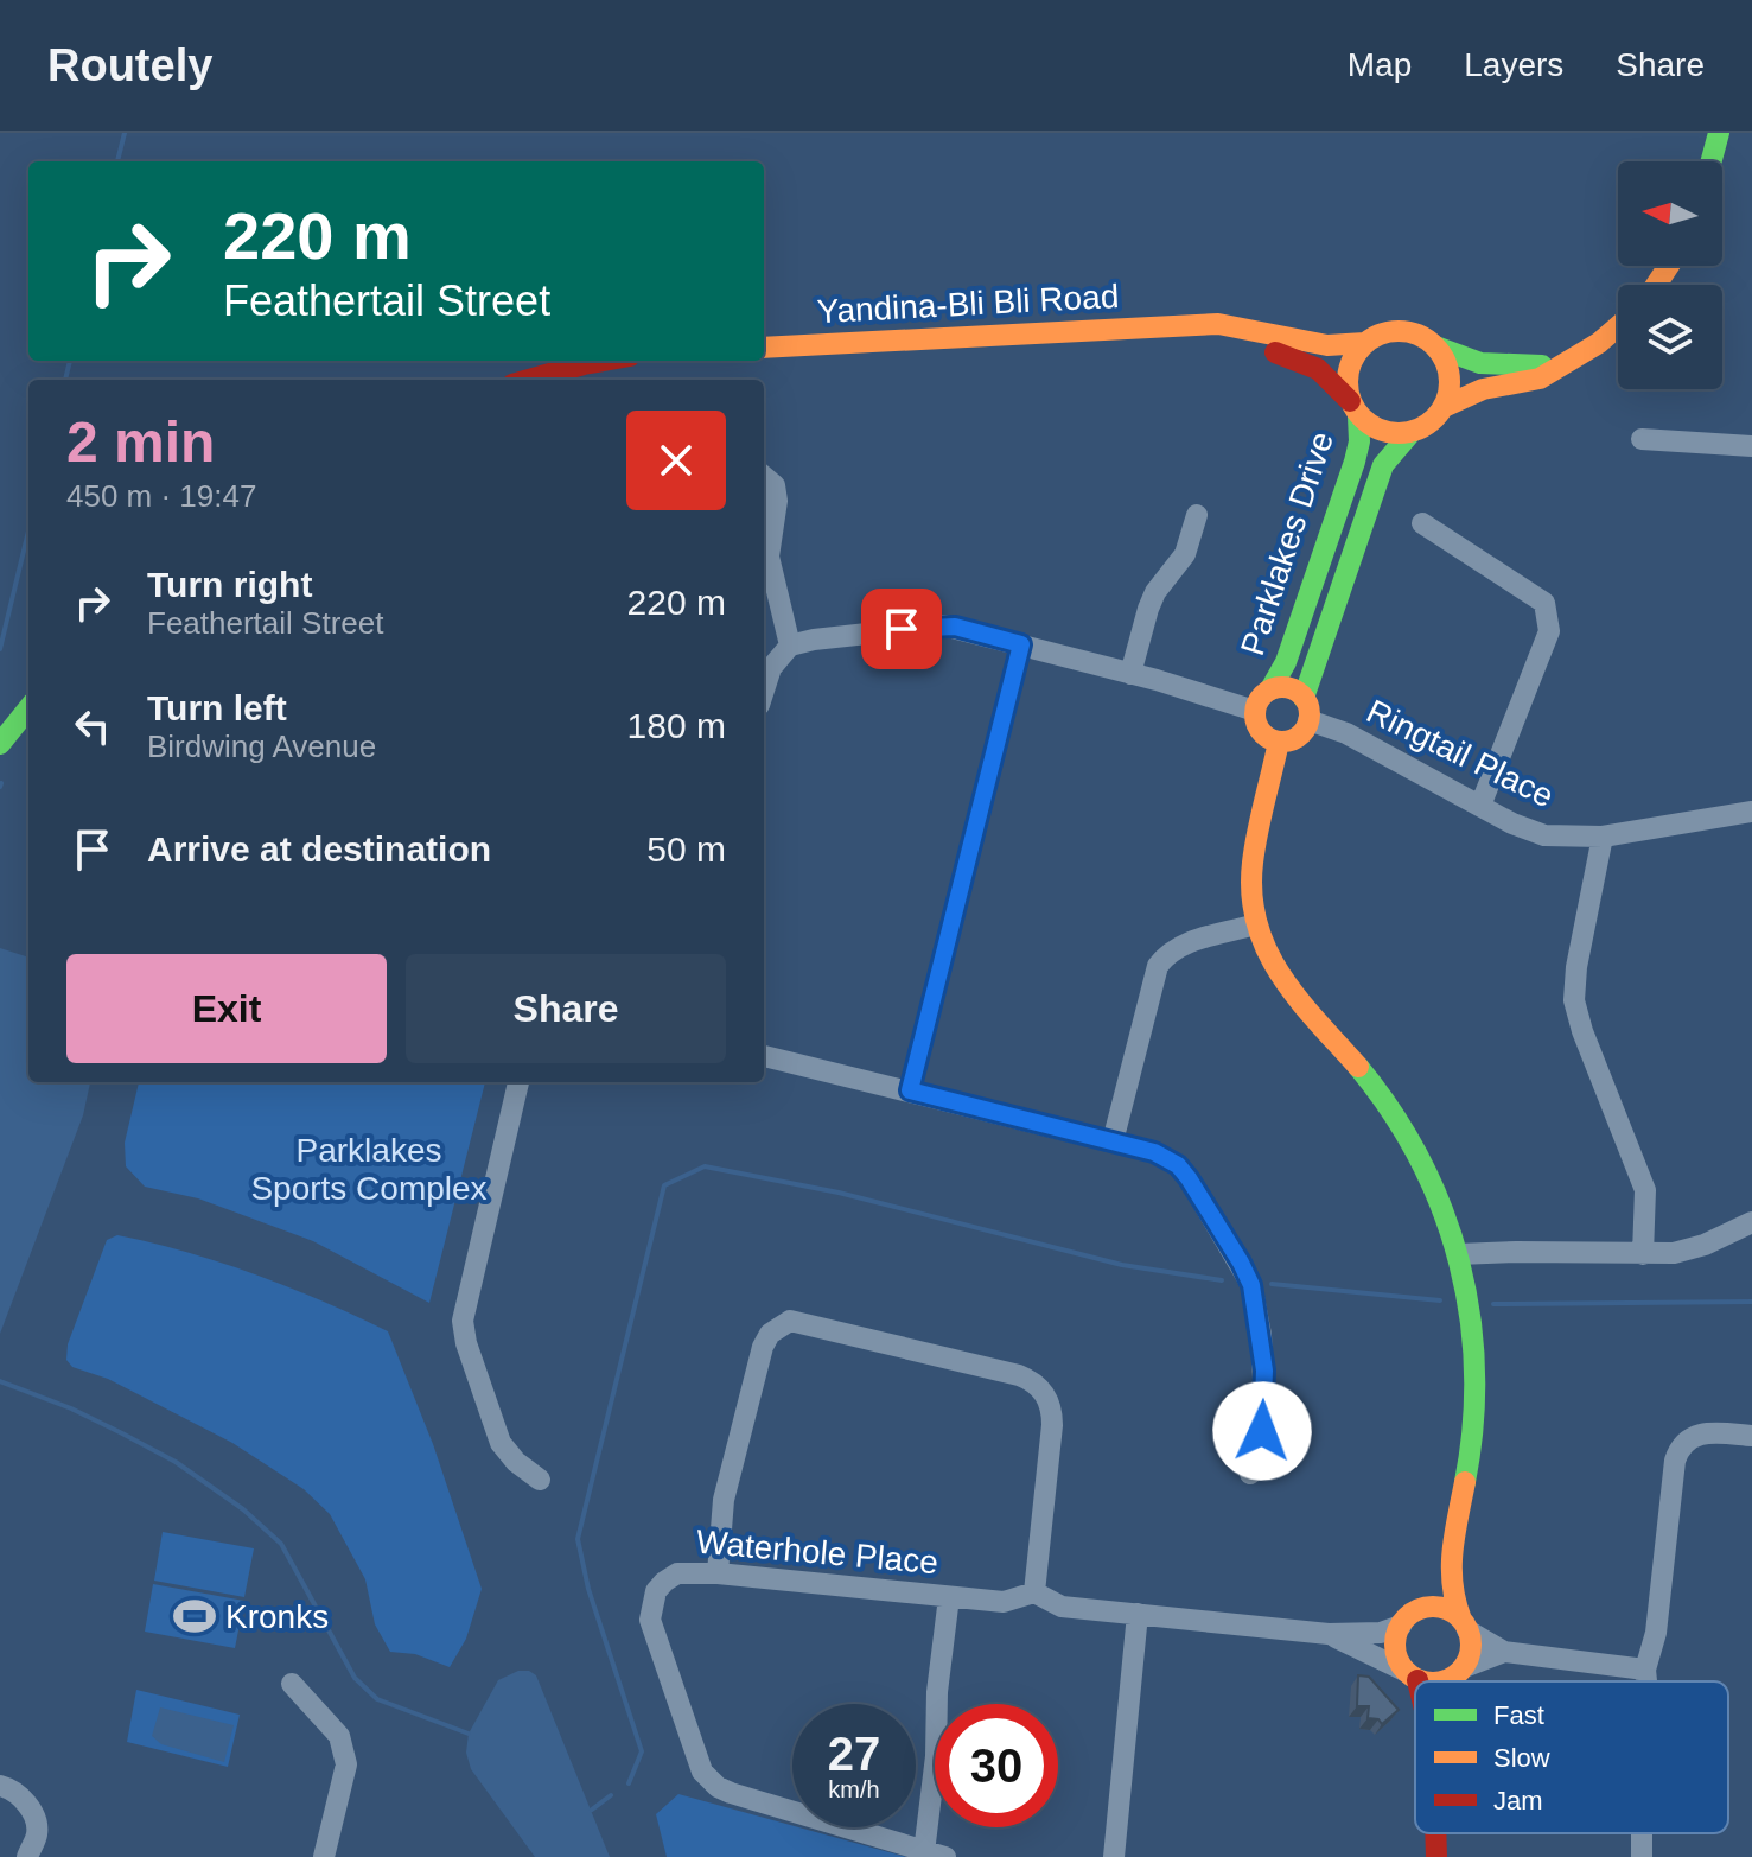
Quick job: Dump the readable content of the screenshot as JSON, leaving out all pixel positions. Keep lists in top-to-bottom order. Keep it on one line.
{"streets":{"street":["Yandina-Bli Bli Road","Parklakes Drive","Ringtail Place","Waterhole Place"]},"crossings":[["Yandina-Bli Bli Road","Parklakes Drive"],["Parklakes Drive","Ringtail Place"]],"parks":["Parklakes Sports Complex"],"places":{"sports":["Kronks"]},"legend":["Fast","Slow","Jam"],"north":"left","page":{"header":"Routely","nav":["Map","Layers","Share"],"turn":["220 m","Feathertail Street"],"heading":["2 min","450 m · 19:47"],"list":[{"name":"Turn right","note":"Feathertail Street","value":"220 m"},{"name":"Turn left","note":"Birdwing Avenue","value":"180 m"},{"name":"Arrive at destination","value":"50 m"}],"buttons":["Exit","Share"],"speed":"27 km/h","limit":"30"}}
